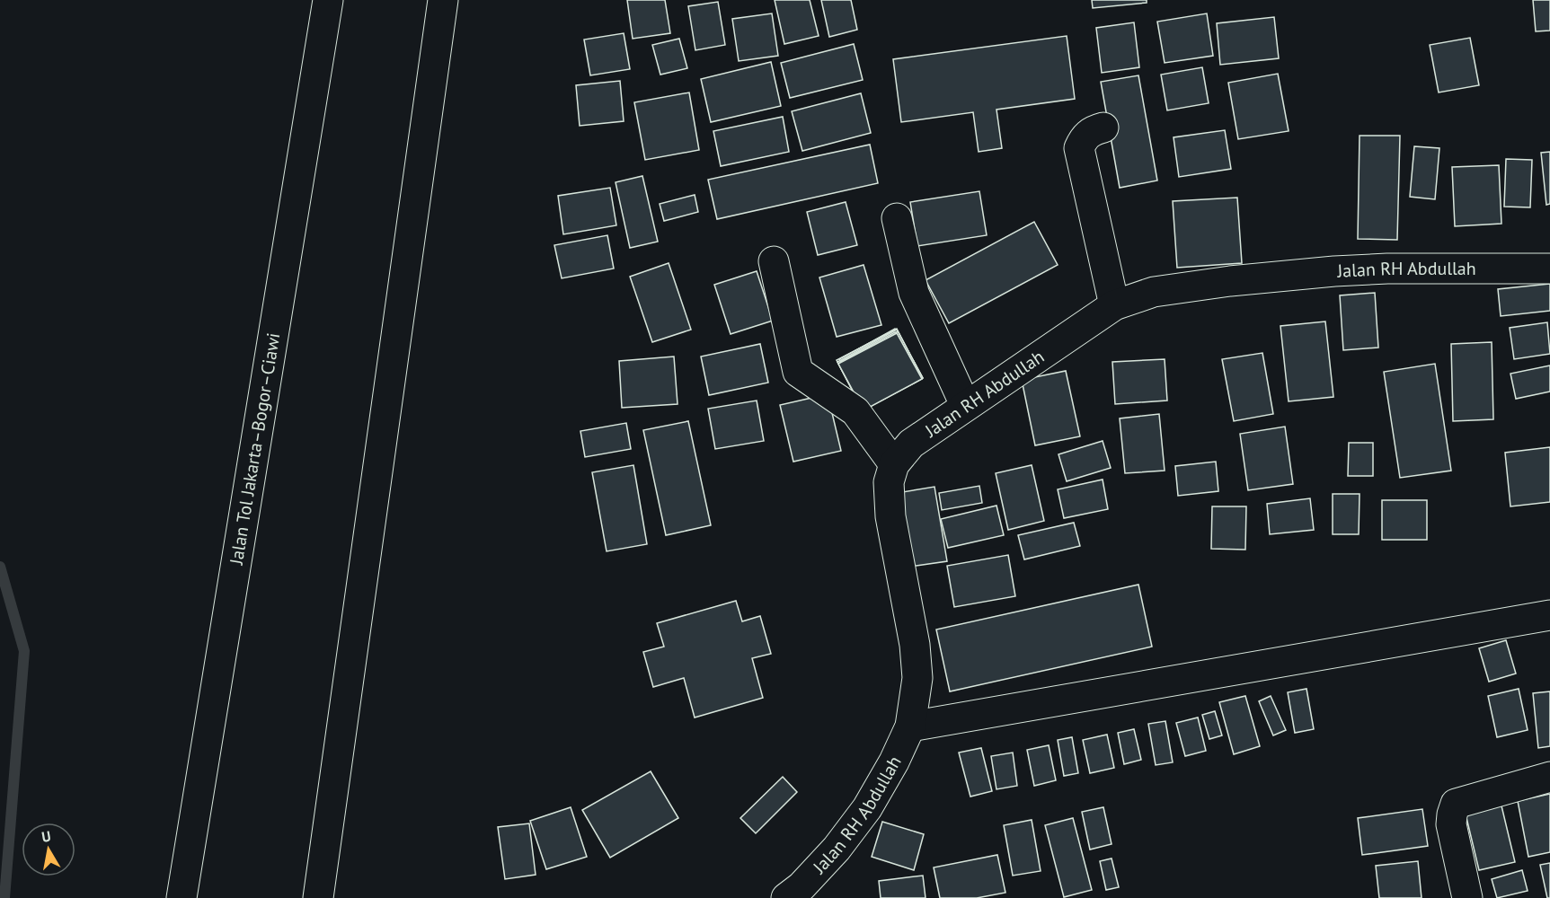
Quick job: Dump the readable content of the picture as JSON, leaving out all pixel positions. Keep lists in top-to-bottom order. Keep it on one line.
{"streets":{"main road":["Jalan RH Abdullah","Jalan Tol Jakarta–Bogor–Ciawi"]},"north":"top"}
